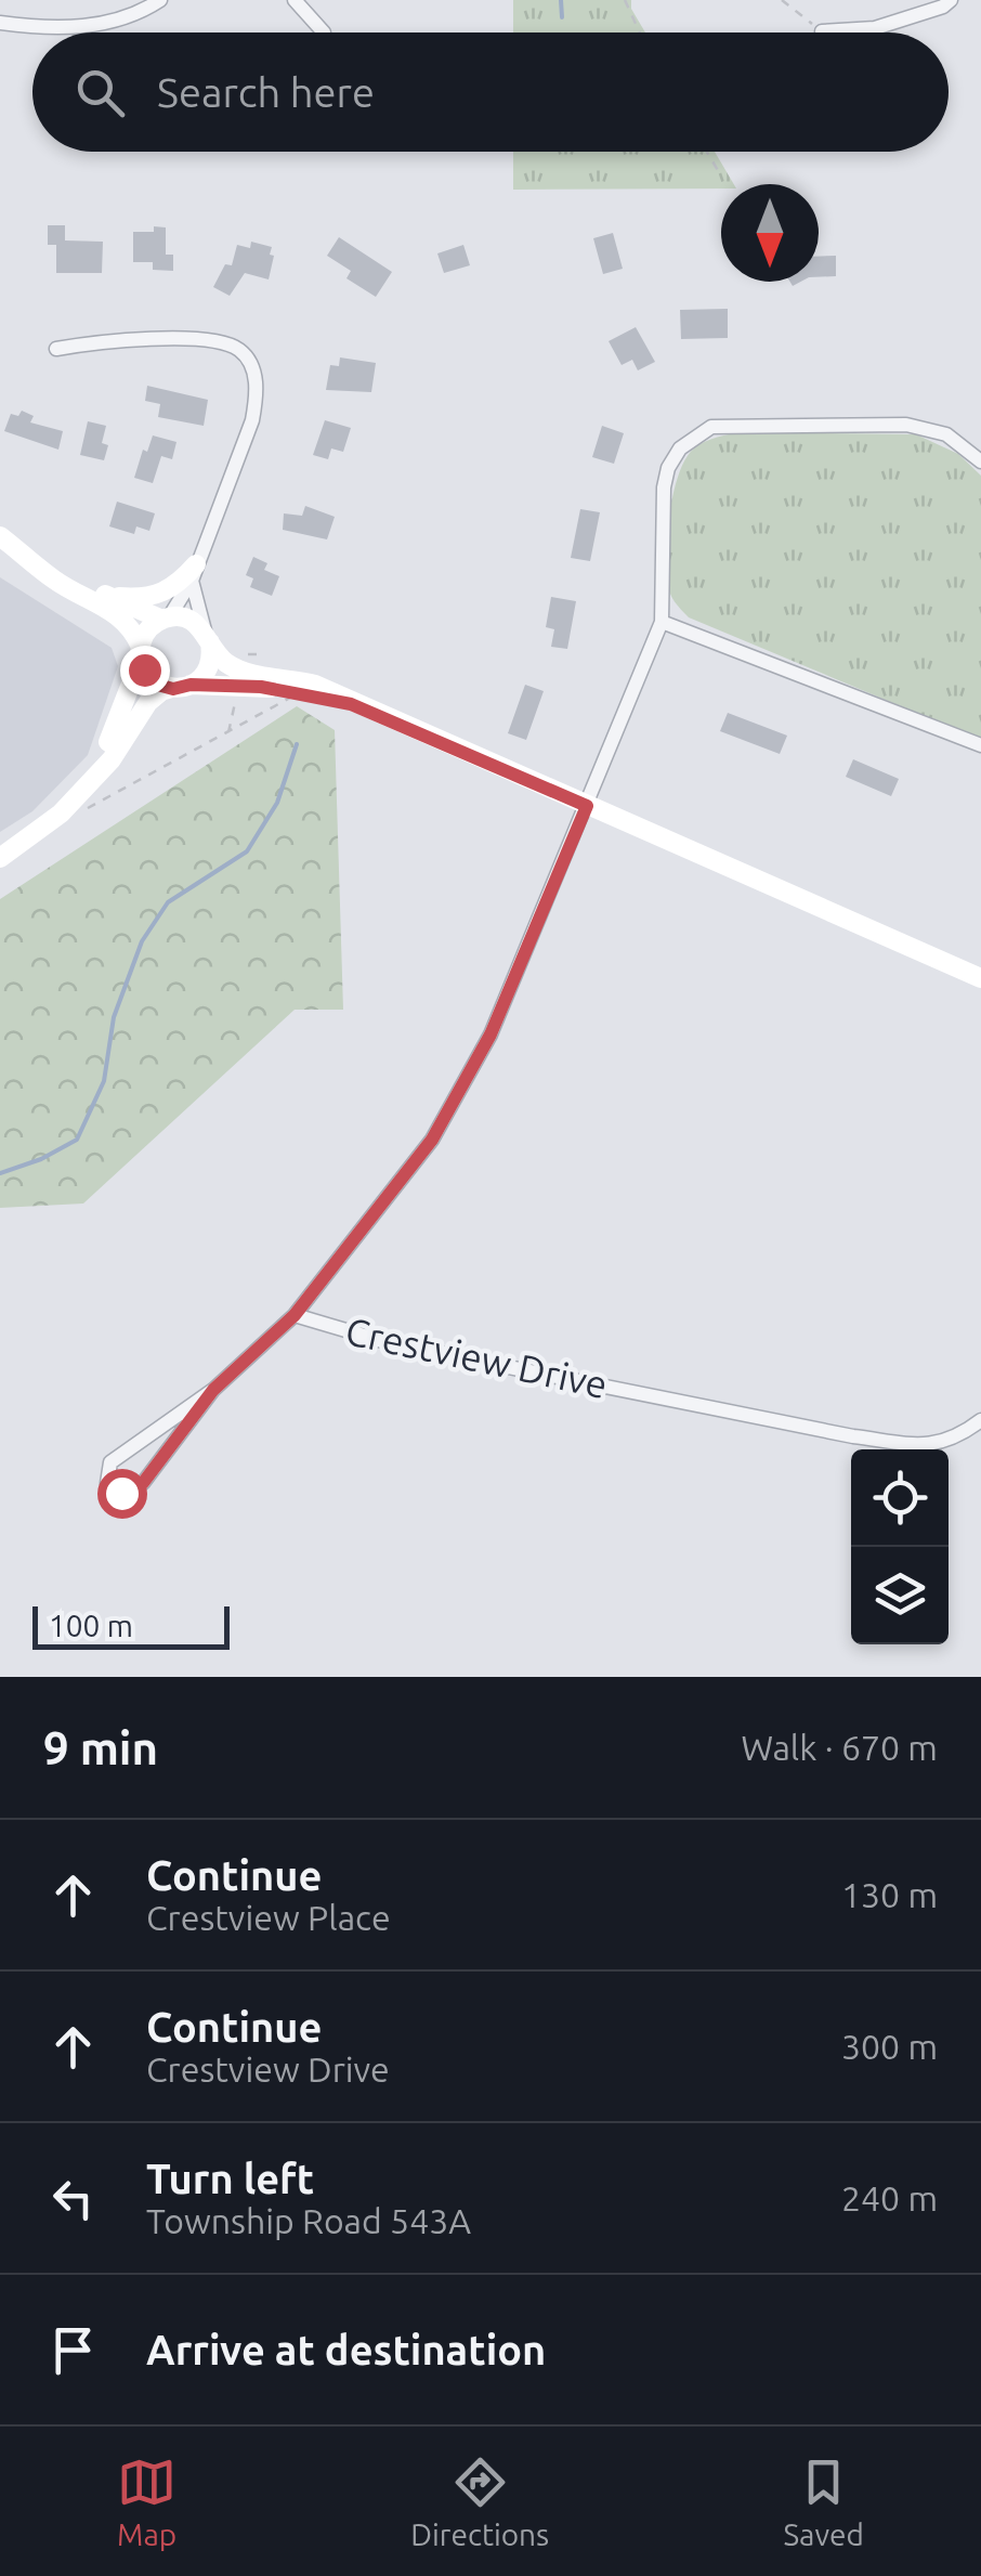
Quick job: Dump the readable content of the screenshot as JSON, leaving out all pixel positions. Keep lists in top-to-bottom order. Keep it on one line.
{"streets":{"street":["Crestview Drive"]},"scale_bar":"100 m","north":"bottom","page":{"search":"Search here","scale":"100 m","heading":["9 min","Walk · 670 m"],"list":[["Continue","Crestview Place","130 m"],["Continue","Crestview Drive","300 m"],["Turn left","Township Road 543A","240 m"],"Arrive at destination"],"nav":["Map","Directions","Saved"]}}
